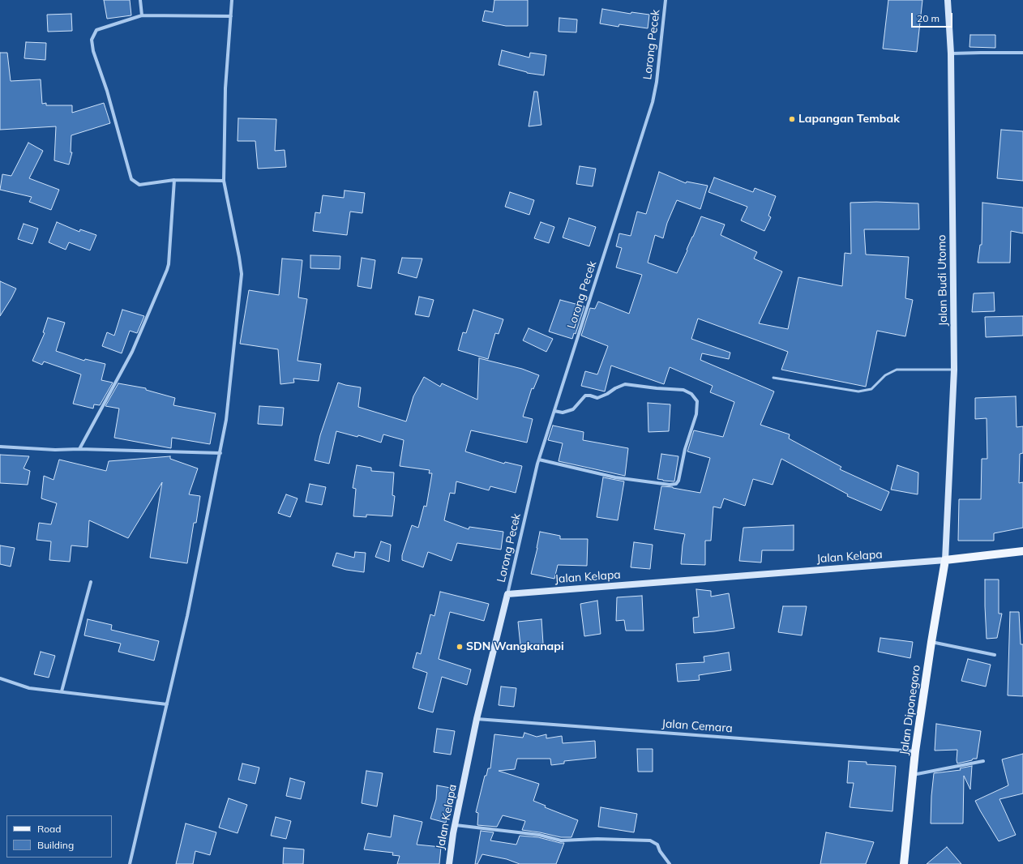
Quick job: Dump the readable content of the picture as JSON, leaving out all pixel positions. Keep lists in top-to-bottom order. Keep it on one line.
{"streets":{"main road":["Jalan Diponegoro"],"street":["Lorong Pecek","Jalan Budi Utomo","Jalan Kelapa","Jalan Cemara"]},"crossings":[["Lorong Pecek","Jalan Kelapa"],["Jalan Budi Utomo","Jalan Kelapa"],["Jalan Budi Utomo","Jalan Diponegoro"],["Jalan Kelapa","Jalan Diponegoro"],["Jalan Kelapa","Jalan Cemara"],["Jalan Diponegoro","Jalan Cemara"]],"places":["Lapangan Tembak","SDN Wangkanapi"],"legend":["Road","Building"],"scale_bar":"20 m"}
